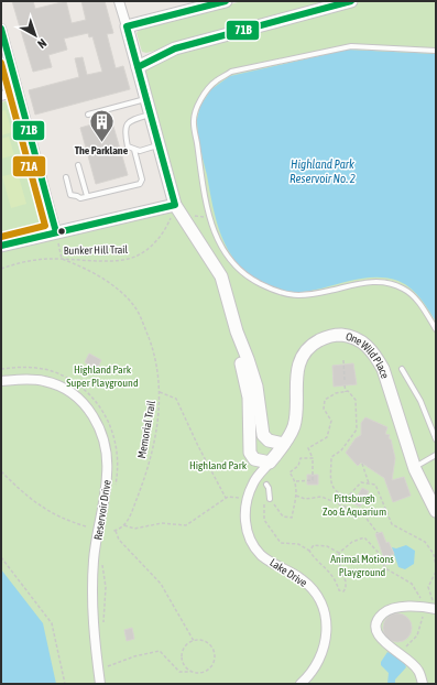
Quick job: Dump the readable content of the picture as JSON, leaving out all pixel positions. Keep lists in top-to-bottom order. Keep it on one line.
{"streets":{"main road":["One Wild Place"],"street":["Reservoir Drive","Lake Drive"],"path":["Bunker Hill Trail","Memorial Trail"]},"crossings":[["Bunker Hill Trail","Memorial Trail"],["One Wild Place","Lake Drive"]],"water":["Highland Park Reservoir No. 2"],"parks":["Highland Park Super Playground","Highland Park","Pittsburgh Zoo & Aquarium","Animal Motions Playground"],"places":{"building":["The Parklane"]},"lines":["transit line 71B","transit line 71A"],"north":"bottom right"}
